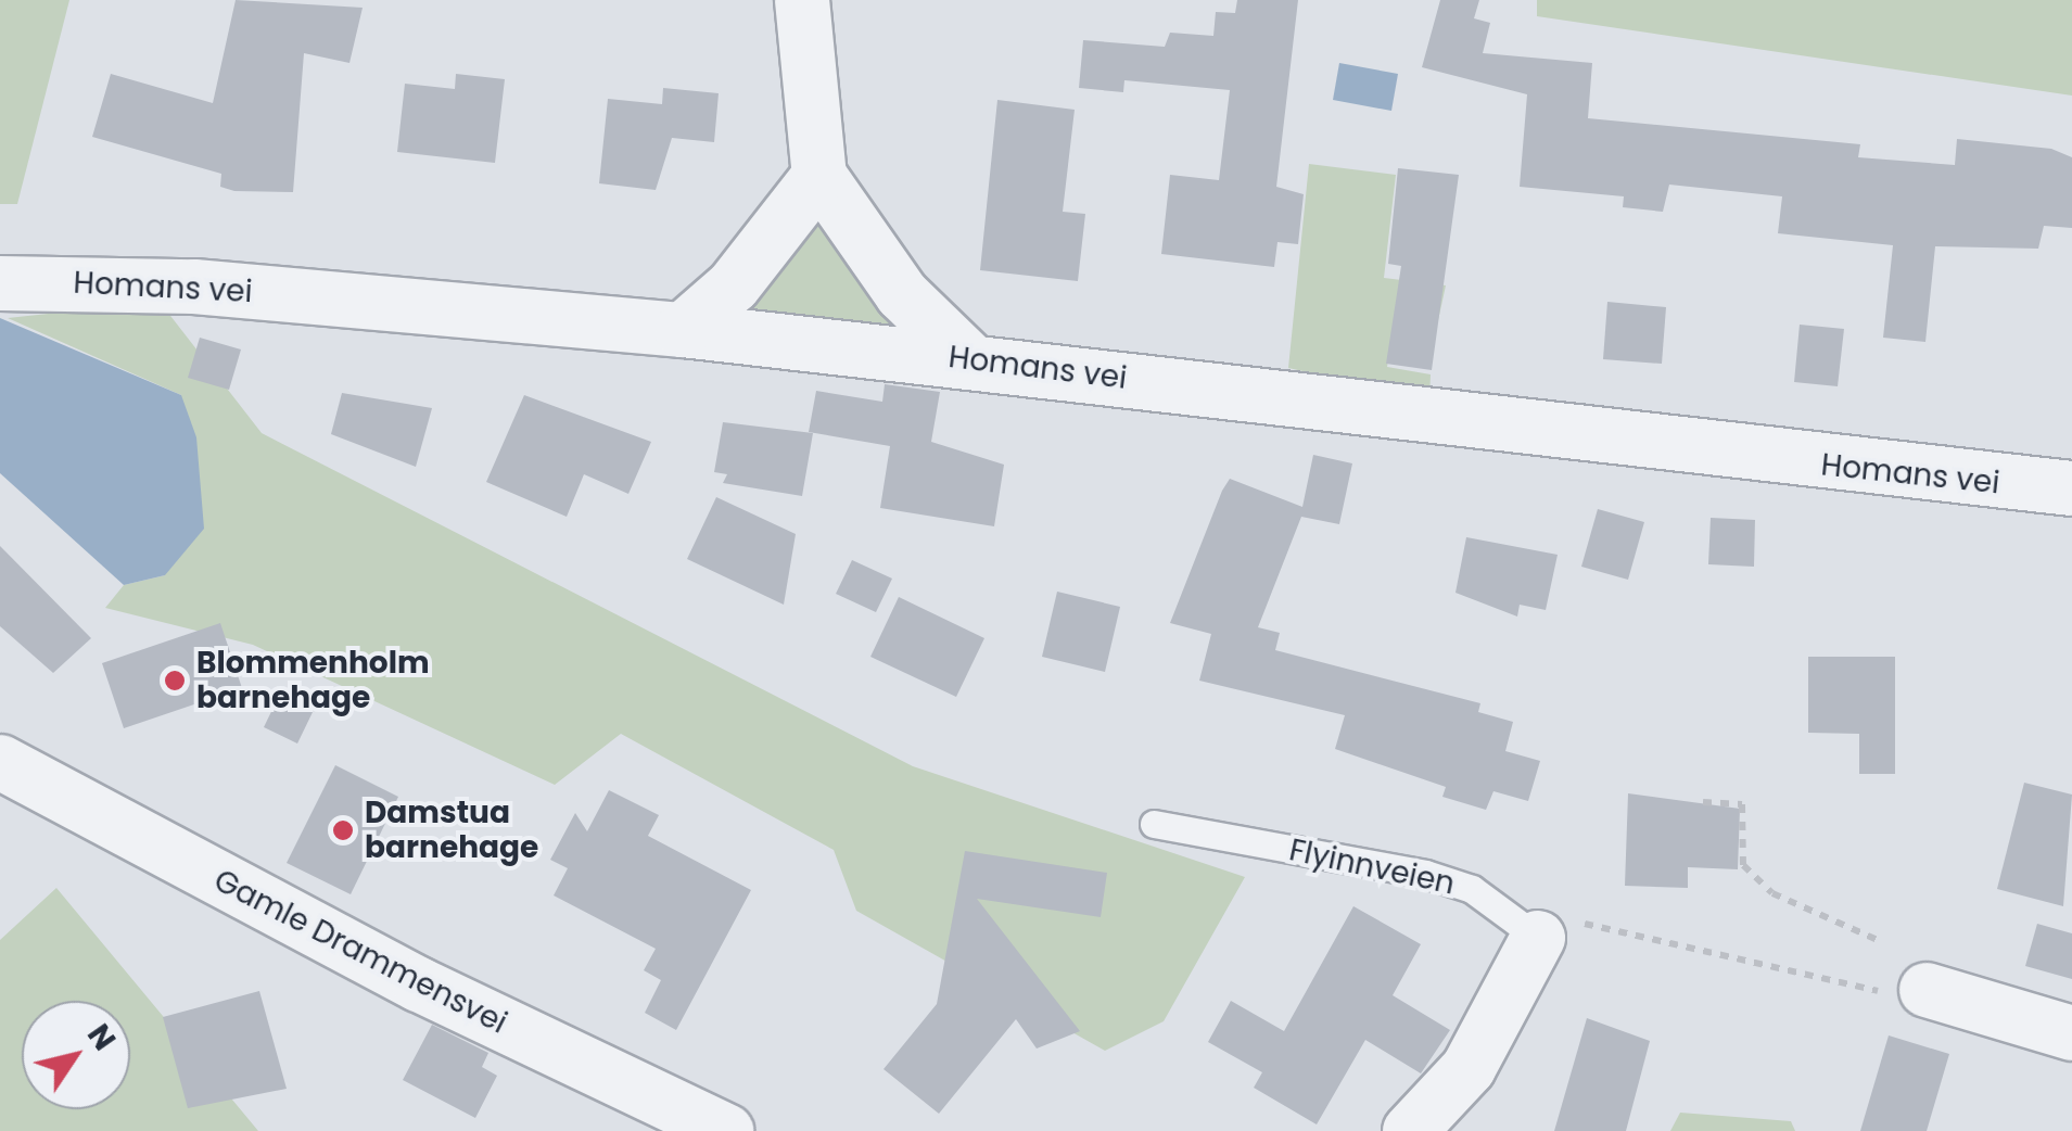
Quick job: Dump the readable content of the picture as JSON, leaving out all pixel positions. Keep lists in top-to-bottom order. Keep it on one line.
{"streets":{"street":["Homans vei","Gamle Drammensvei"],"lane":["Flyinnveien"]},"places":["Blommenholm barnehage","Damstua barnehage"],"north":"top right"}
